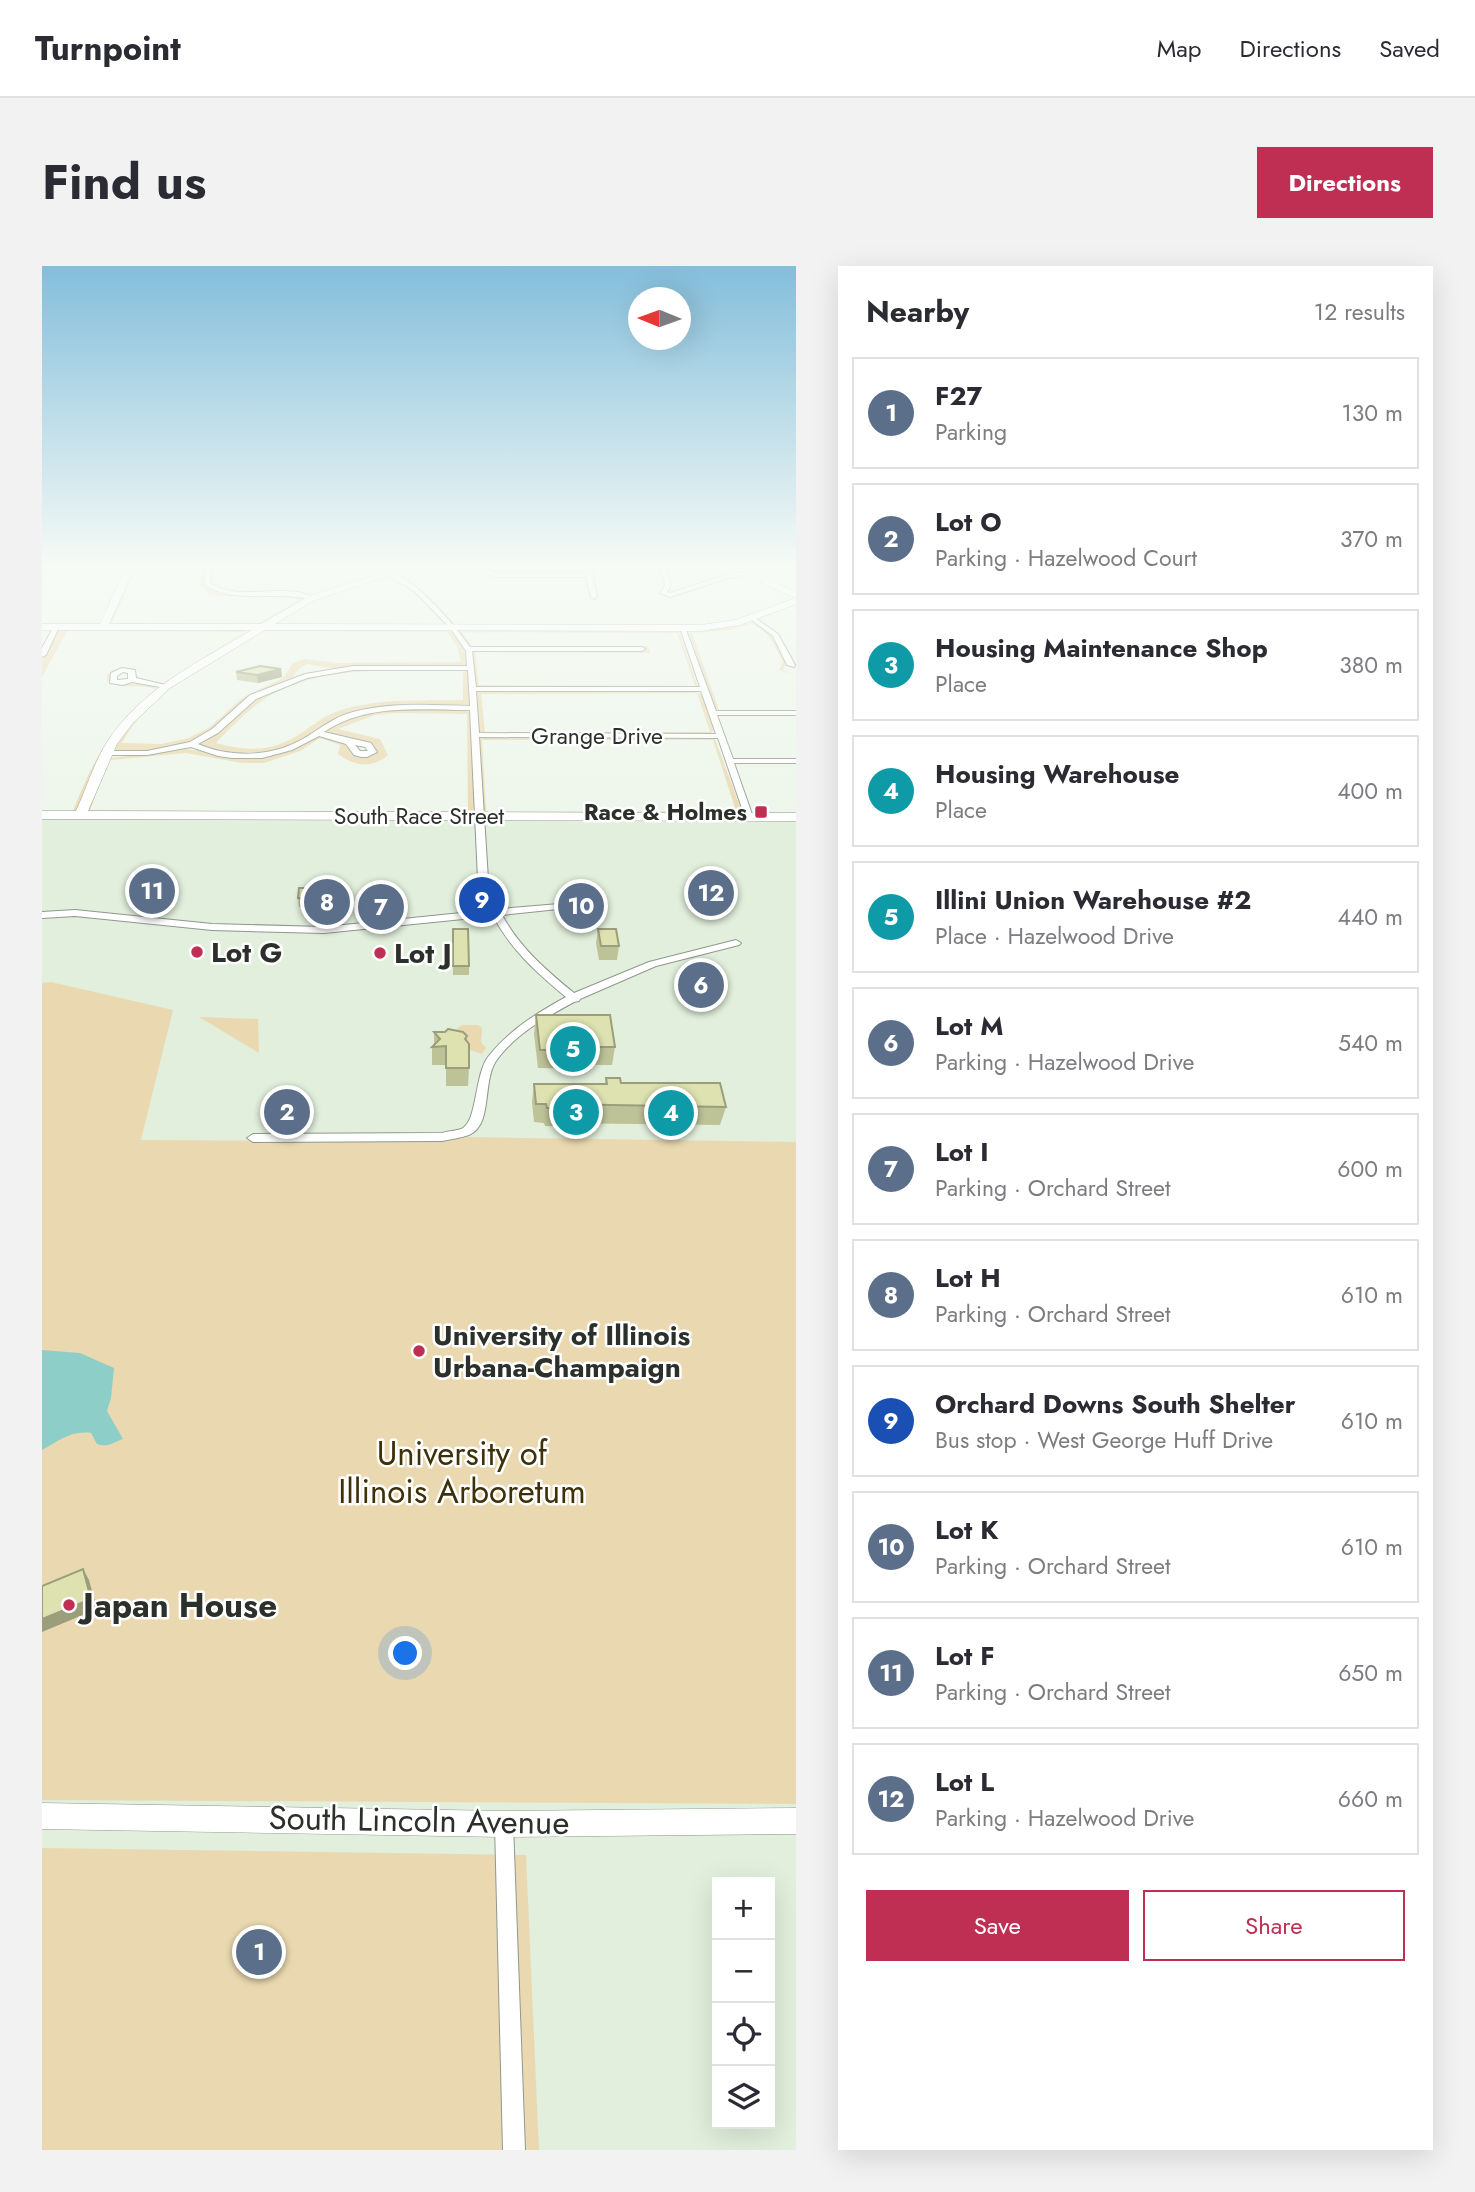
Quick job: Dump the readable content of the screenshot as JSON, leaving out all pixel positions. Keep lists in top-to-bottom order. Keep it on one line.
{"streets":{"street":["Grange Drive","South Race Street","South Lincoln Avenue"]},"parks":["University of Illinois Arboretum"],"places":{"transit":["Race & Holmes"],"other":["Lot G","Lot J","University of Illinois Urbana-Champaign","Japan House"]},"north":"left","page":{"header":"Turnpoint","nav":["Map","Directions","Saved"],"title":"Find us","buttons":["Directions",["Save","Share"]],"heading":["Nearby","12 results"],"list":[{"mark":"1","name":"F27","note":"Parking","value":"130 m"},{"mark":"2","name":"Lot O","note":"Parking · Hazelwood Court","value":"370 m"},{"mark":"3","name":"Housing Maintenance Shop","note":"Place","value":"380 m"},{"mark":"4","name":"Housing Warehouse","note":"Place","value":"400 m"},{"mark":"5","name":"Illini Union Warehouse #2","note":"Place · Hazelwood Drive","value":"440 m"},{"mark":"6","name":"Lot M","note":"Parking · Hazelwood Drive","value":"540 m"},{"mark":"7","name":"Lot I","note":"Parking · Orchard Street","value":"600 m"},{"mark":"8","name":"Lot H","note":"Parking · Orchard Street","value":"610 m"},{"mark":"9","name":"Orchard Downs South Shelter","note":"Bus stop · West George Huff Drive","value":"610 m"},{"mark":"10","name":"Lot K","note":"Parking · Orchard Street","value":"610 m"},{"mark":"11","name":"Lot F","note":"Parking · Orchard Street","value":"650 m"},{"mark":"12","name":"Lot L","note":"Parking · Hazelwood Drive","value":"660 m"}],"pins":["11","12","9","8","10","7","6","5","2","3","4","1"],"map_buttons":["+","−"]}}
